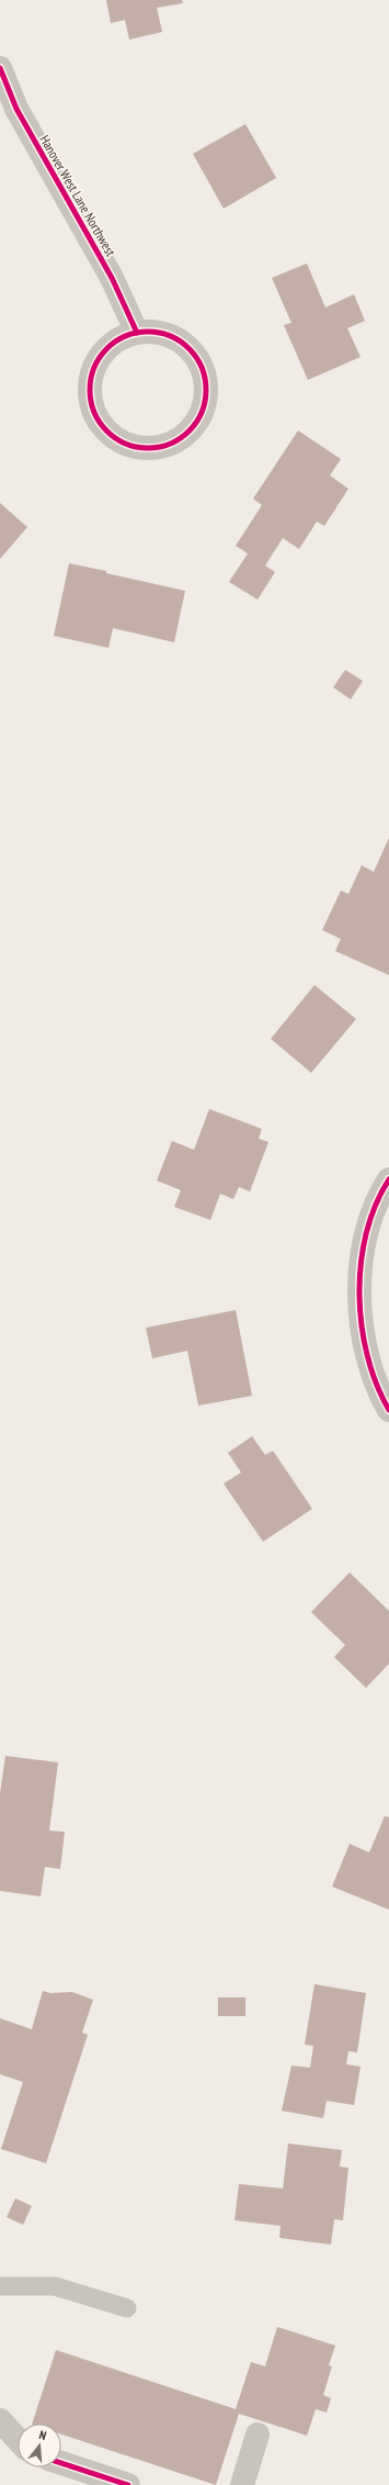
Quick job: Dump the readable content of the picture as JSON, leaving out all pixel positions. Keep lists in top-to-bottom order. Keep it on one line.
{"streets":{"street":["Hanover West Lane Northwest"]},"north":"top"}
